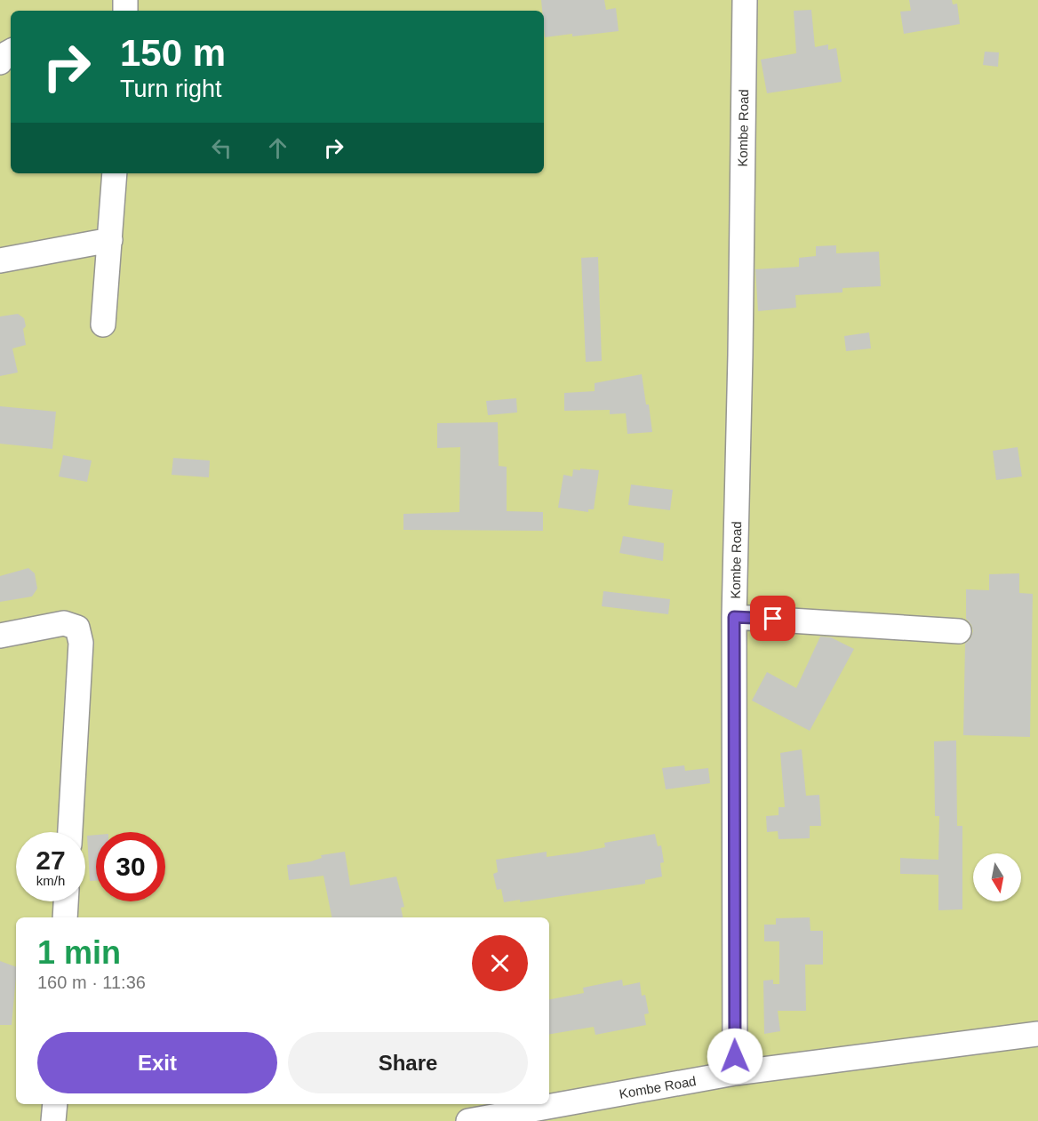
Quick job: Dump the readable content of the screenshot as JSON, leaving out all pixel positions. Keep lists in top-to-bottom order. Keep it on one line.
{"streets":{"street":["Kombe Road"]},"north":"bottom","page":{"turn":["150 m","Turn right"],"speed":"27 km/h","limit":"30","heading":["1 min","160 m · 11:36"],"buttons":["Exit","Share"]}}
